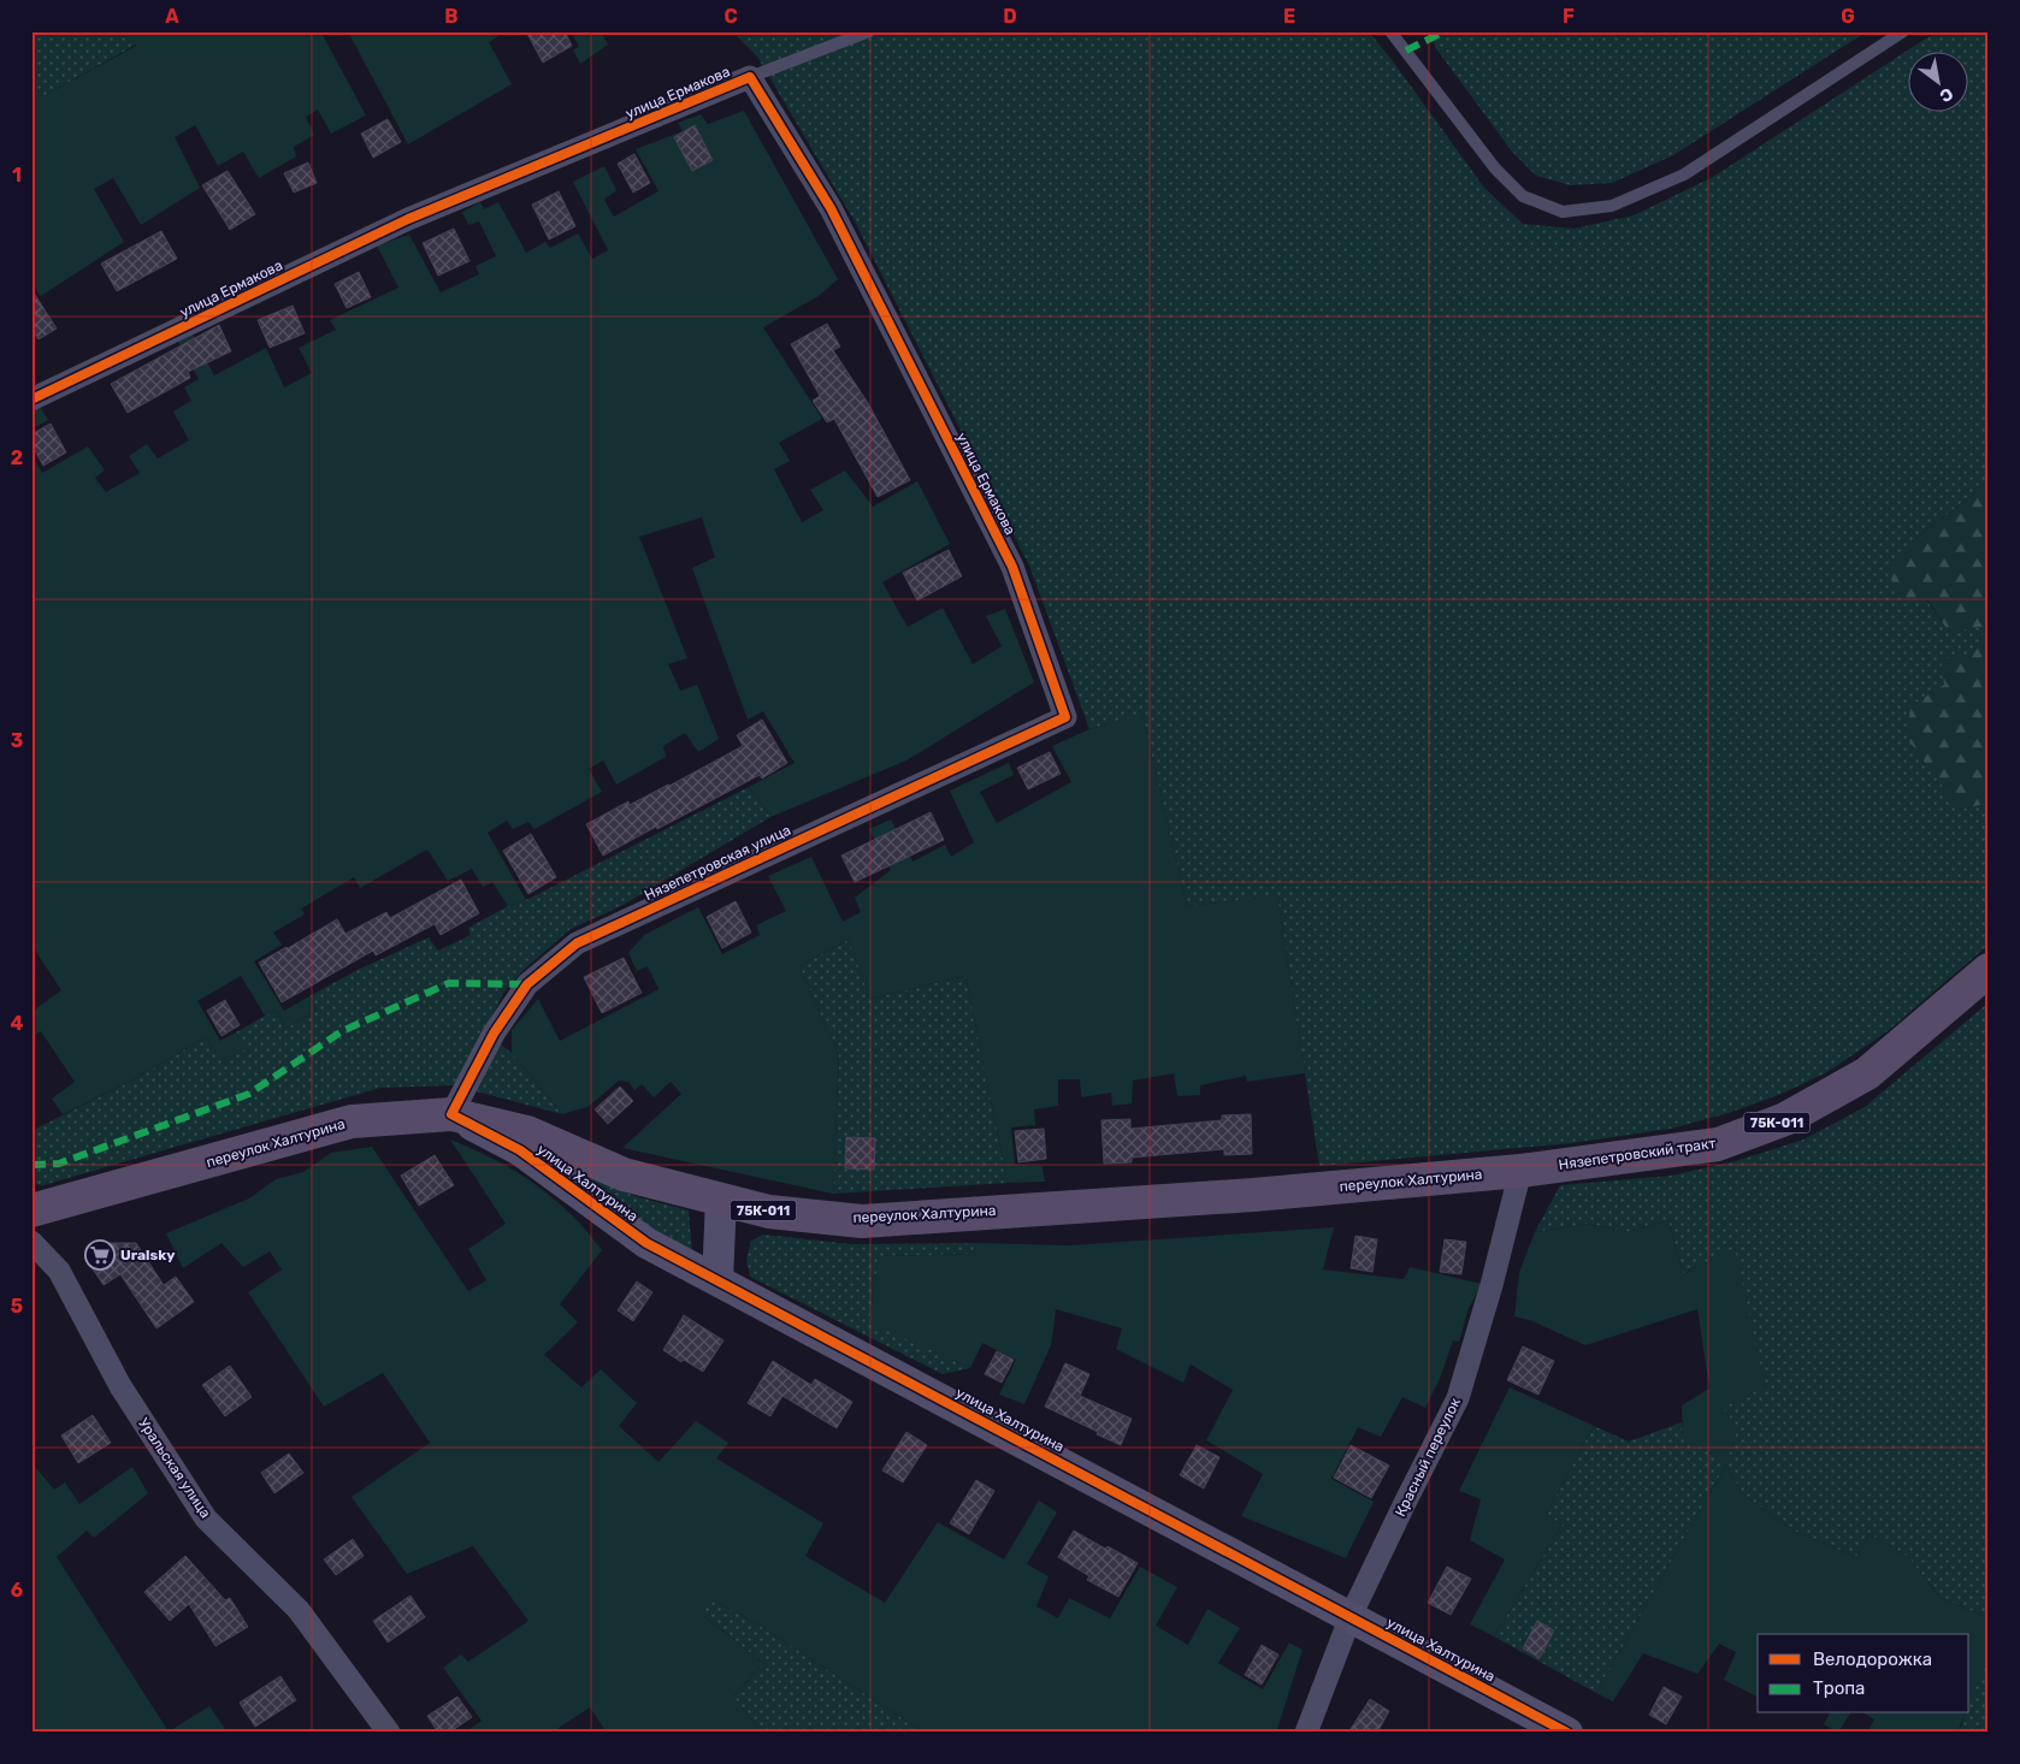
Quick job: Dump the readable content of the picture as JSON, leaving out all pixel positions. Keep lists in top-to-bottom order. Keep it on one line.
{"streets":{"main road":["75К-011","переулок Халтурина","Нязепетровский тракт"],"street":["улица Ермакова","Нязепетровская улица","улица Халтурина","Красный переулок","Уральская улица"]},"crossings":[["улица Ермакова","Нязепетровская улица"],["Нязепетровская улица","переулок Халтурина"],["Нязепетровская улица","улица Халтурина"],["переулок Халтурина","Нязепетровский тракт"],["переулок Халтурина","улица Халтурина"],["переулок Халтурина","Красный переулок"],["Нязепетровский тракт","Красный переулок"],["улица Халтурина","Красный переулок"]],"places":{"supermarket":["Uralsky"]},"legend":["Велодорожка","Тропа"],"north":"bottom right","grid":{"columns":["A","B","C","D","E","F","G"],"rows":["1","2","3","4","5","6"]}}
